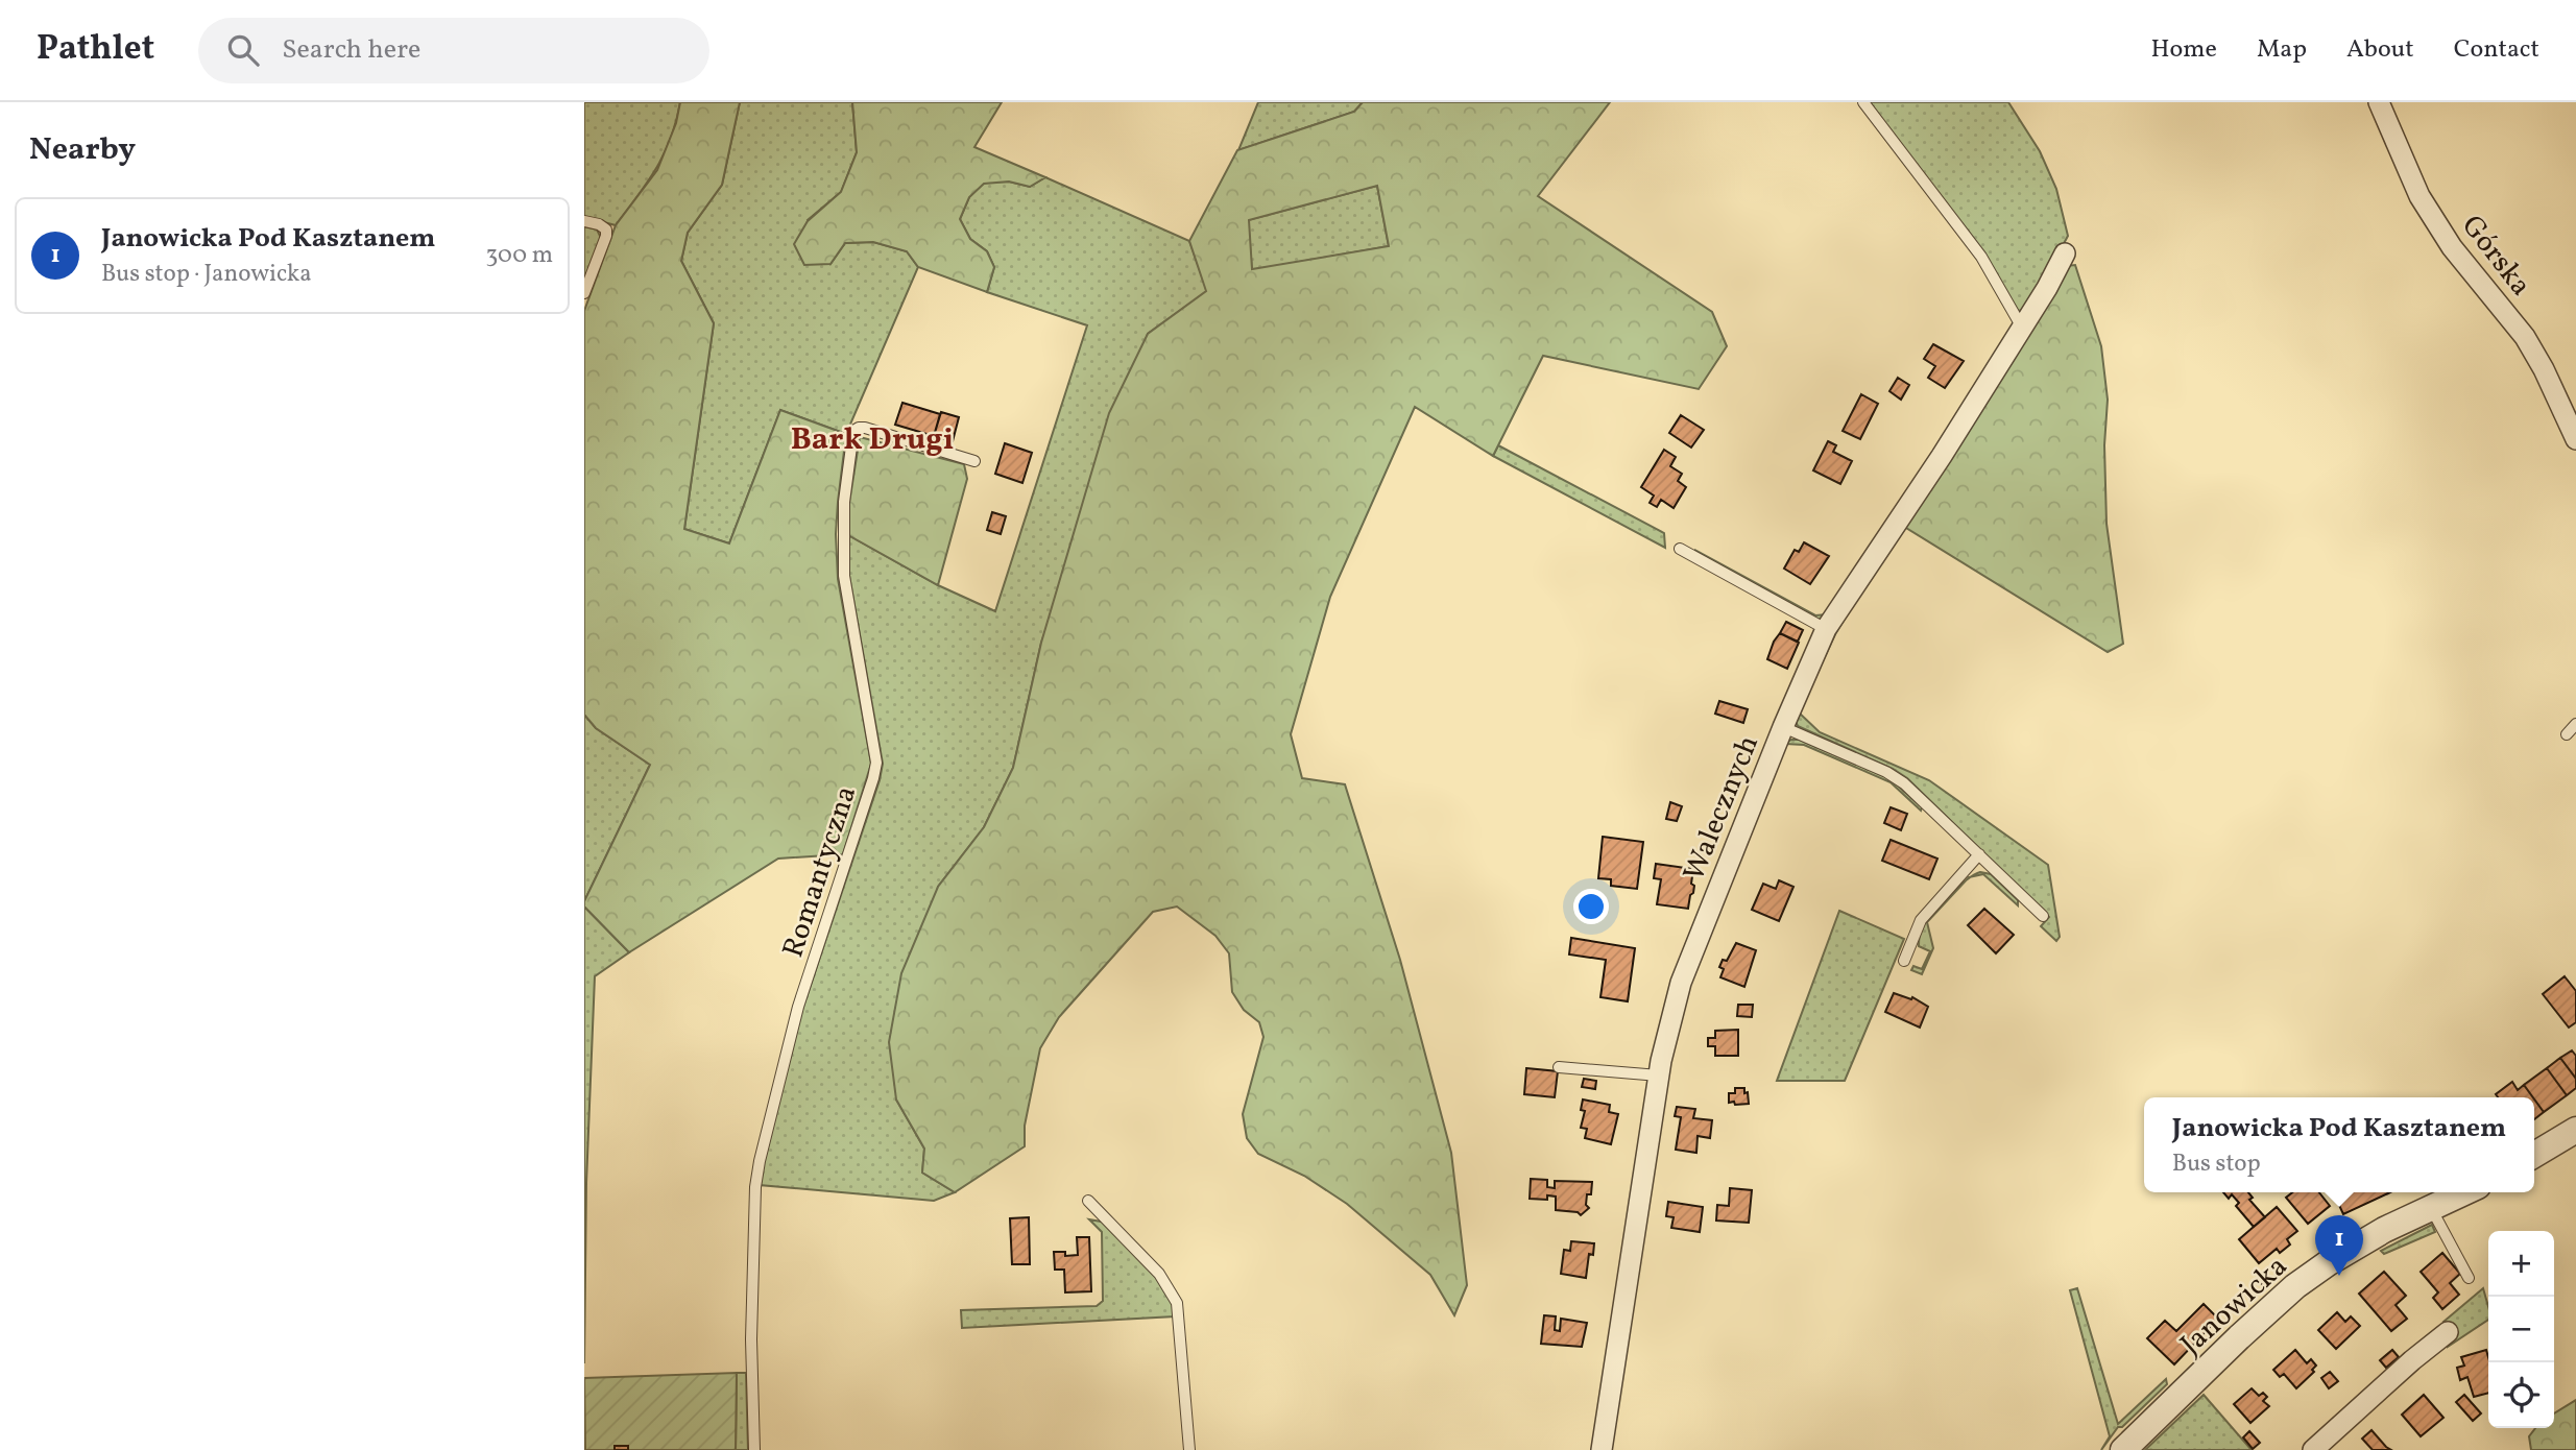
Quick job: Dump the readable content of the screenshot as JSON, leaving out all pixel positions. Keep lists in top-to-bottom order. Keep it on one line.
{"streets":{"street":["Górska","Walecznych","Janowicka"],"lane":["Romantyczna"]},"districts":["Bark Drugi"],"page":{"header":"Pathlet","search":"Search here","nav":["Home","Map","About","Contact"],"heading":"Nearby","list":[{"mark":"1","name":"Janowicka Pod Kasztanem","note":"Bus stop · Janowicka","value":"300 m"}],"popup":["Janowicka Pod Kasztanem","Bus stop"],"pins":"1","map_buttons":["+","−"]}}
